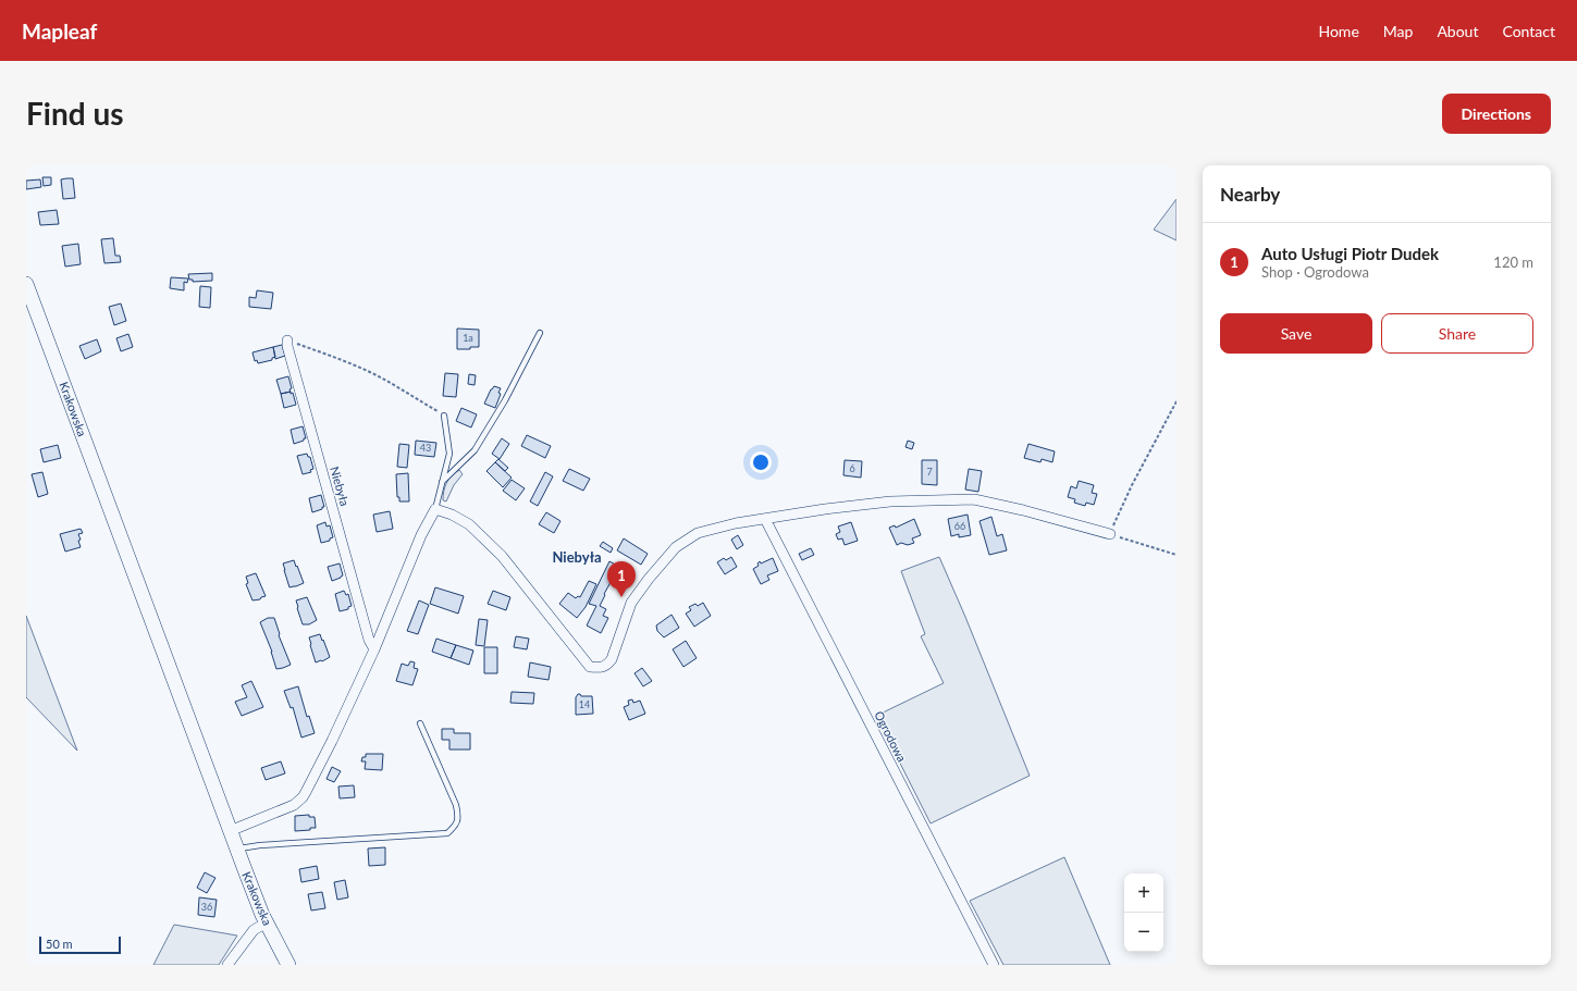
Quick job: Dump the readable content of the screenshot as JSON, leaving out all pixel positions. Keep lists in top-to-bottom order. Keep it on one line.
{"streets":{"main road":["Krakowska"],"street":["Niebyła","Ogrodowa"]},"districts":["Niebyła"],"house_numbers":["1a","43","6","7","66","14","36"],"scale_bar":"50 m","page":{"header":"Mapleaf","nav":["Home","Map","About","Contact"],"buttons":["Directions",["Save","Share"]],"title":"Find us","heading":"Nearby","list":[{"mark":"1","name":"Auto Usługi Piotr Dudek","note":"Shop · Ogrodowa","value":"120 m"}],"pins":"1","map_buttons":["+","−"],"scale":"50 m"}}
